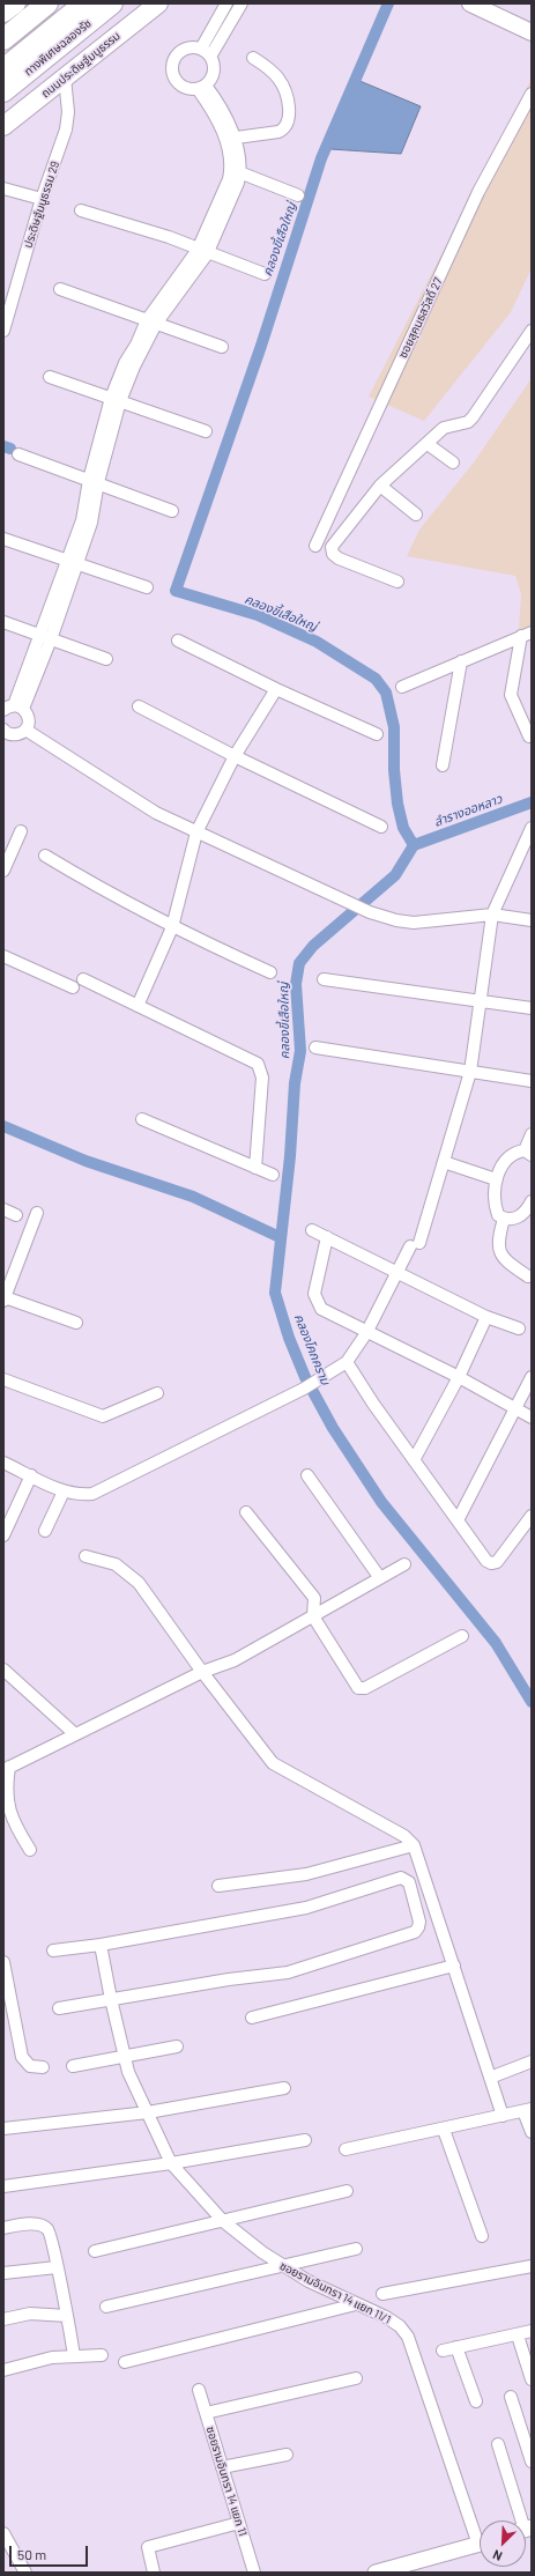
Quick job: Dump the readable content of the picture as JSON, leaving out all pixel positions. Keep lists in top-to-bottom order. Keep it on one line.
{"streets":{"highway":["ทางพิเศษฉลองรัช"],"main road":["ถนนประดิษฐ์มนูธรรม"],"street":["ประดิษฐ์มนูธรรม 29","ซอยสุคนธสวัสดิ์ 27","ซอยรามอินทรา 14 แยก 11/1","ซอยรามอินทรา 14 แยก 11"]},"crossings":[["ถนนประดิษฐ์มนูธรรม","ประดิษฐ์มนูธรรม 29"]],"water":["คลองขี้เสือใหญ่","ลำรางออหลาว","คลองโคกคราม"],"scale_bar":"50 m","north":"bottom left"}
